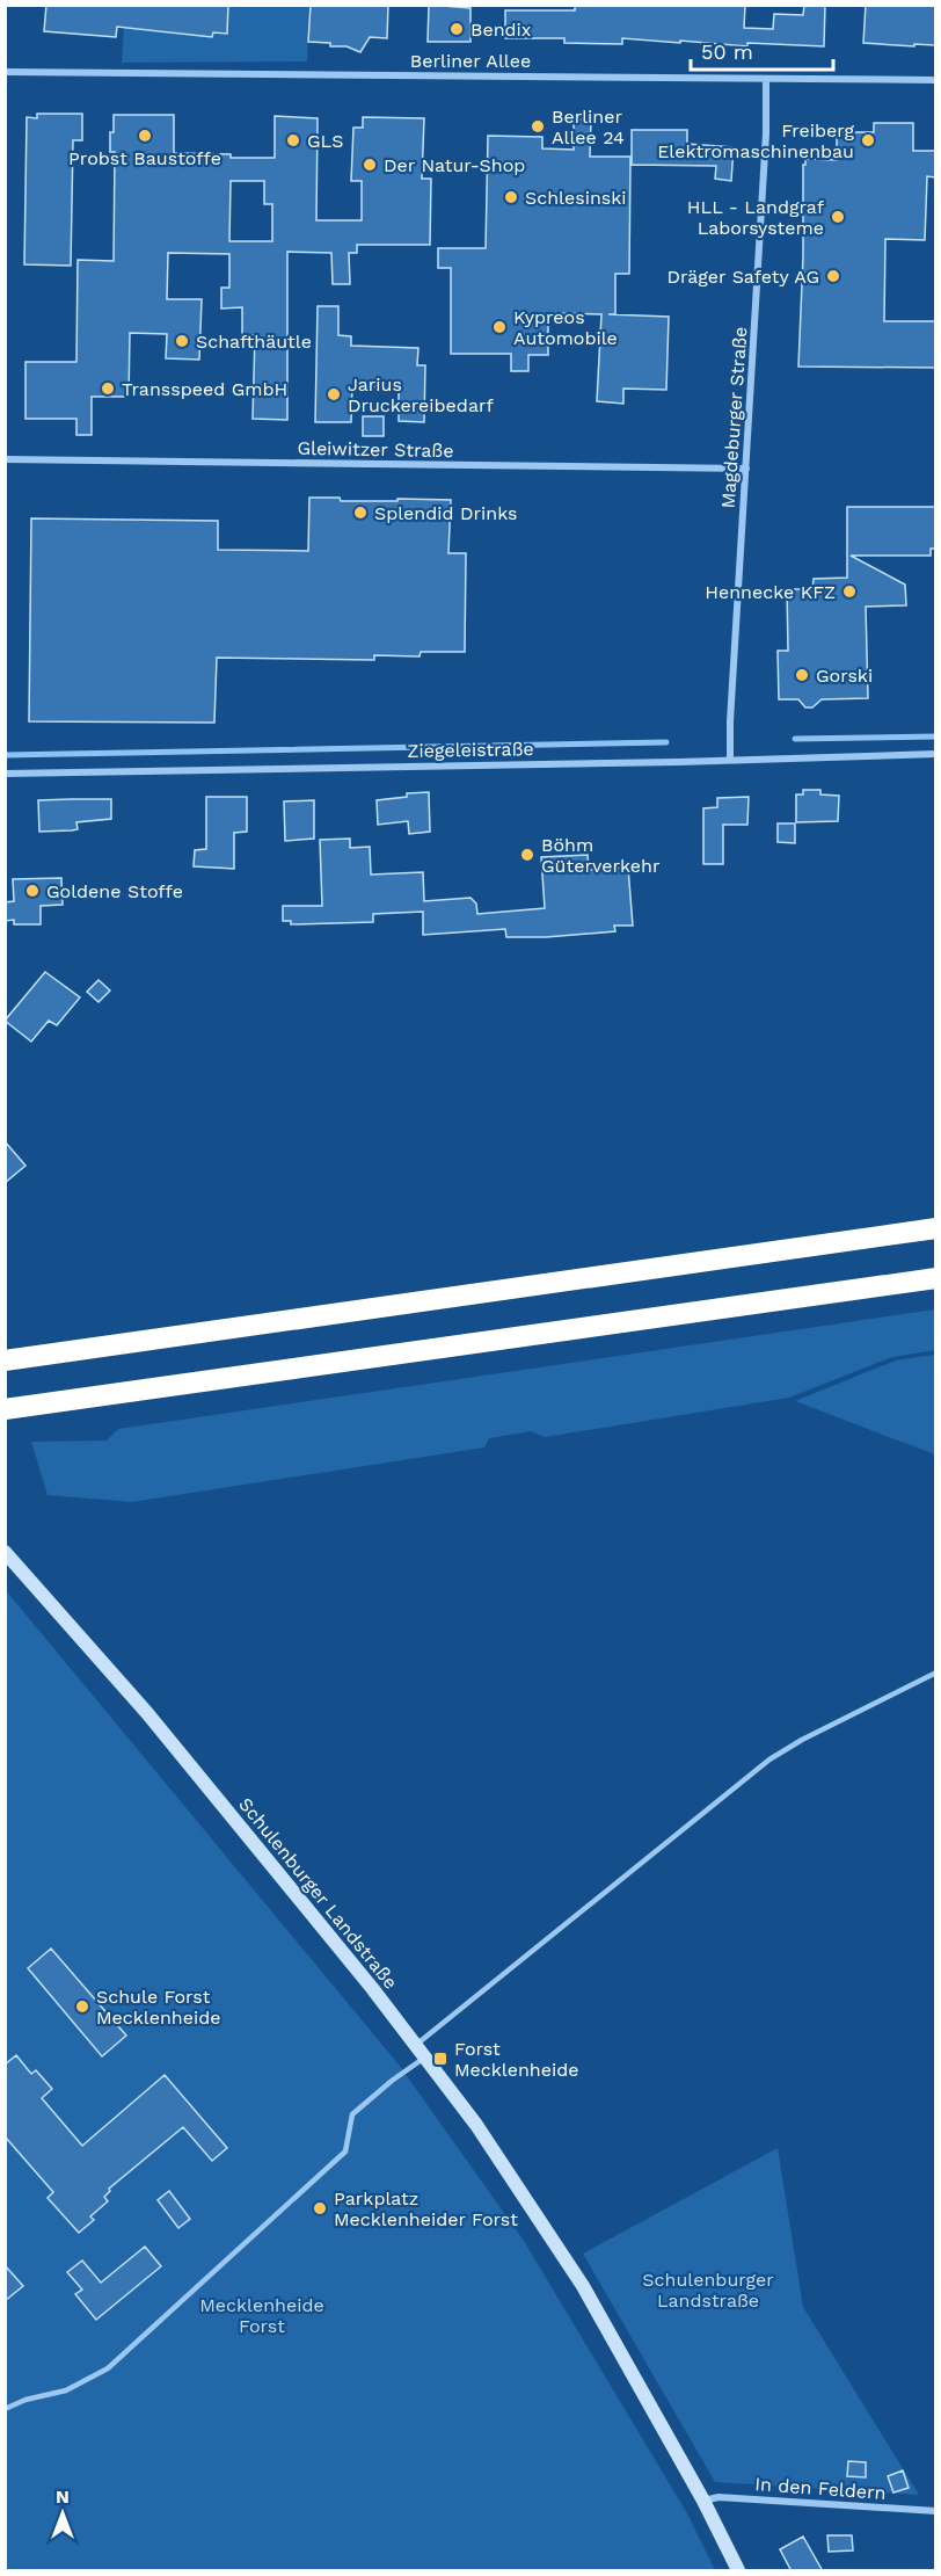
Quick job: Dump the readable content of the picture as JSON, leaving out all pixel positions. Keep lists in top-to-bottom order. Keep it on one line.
{"streets":{"main road":["Schulenburger Landstraße"],"street":["Berliner Allee","Magdeburger Straße","Gleiwitzer Straße","Ziegeleistraße","In den Feldern"]},"crossings":[["Berliner Allee","Magdeburger Straße"],["Magdeburger Straße","Gleiwitzer Straße"],["Magdeburger Straße","Ziegeleistraße"],["Schulenburger Landstraße","In den Feldern"]],"parks":["Schulenburger Landstraße","Mecklenheide Forst"],"places":{"other":["Bendix","Berliner Allee 24","Probst Baustoffe","GLS","Freiberg Elektromaschinenbau","Der Natur-Shop","Schlesinski","HLL - Landgraf Laborsysteme","Dräger Safety AG","Kypreos Automobile","Schafthäutle","Transspeed GmbH","Jarius Druckereibedarf","Splendid Drinks","Hennecke KFZ","Gorski","Böhm Güterverkehr","Goldene Stoffe","Schule Forst Mecklenheide","Parkplatz Mecklenheider Forst"],"transit":["Forst Mecklenheide"]},"scale_bar":"50 m","north":"top"}
